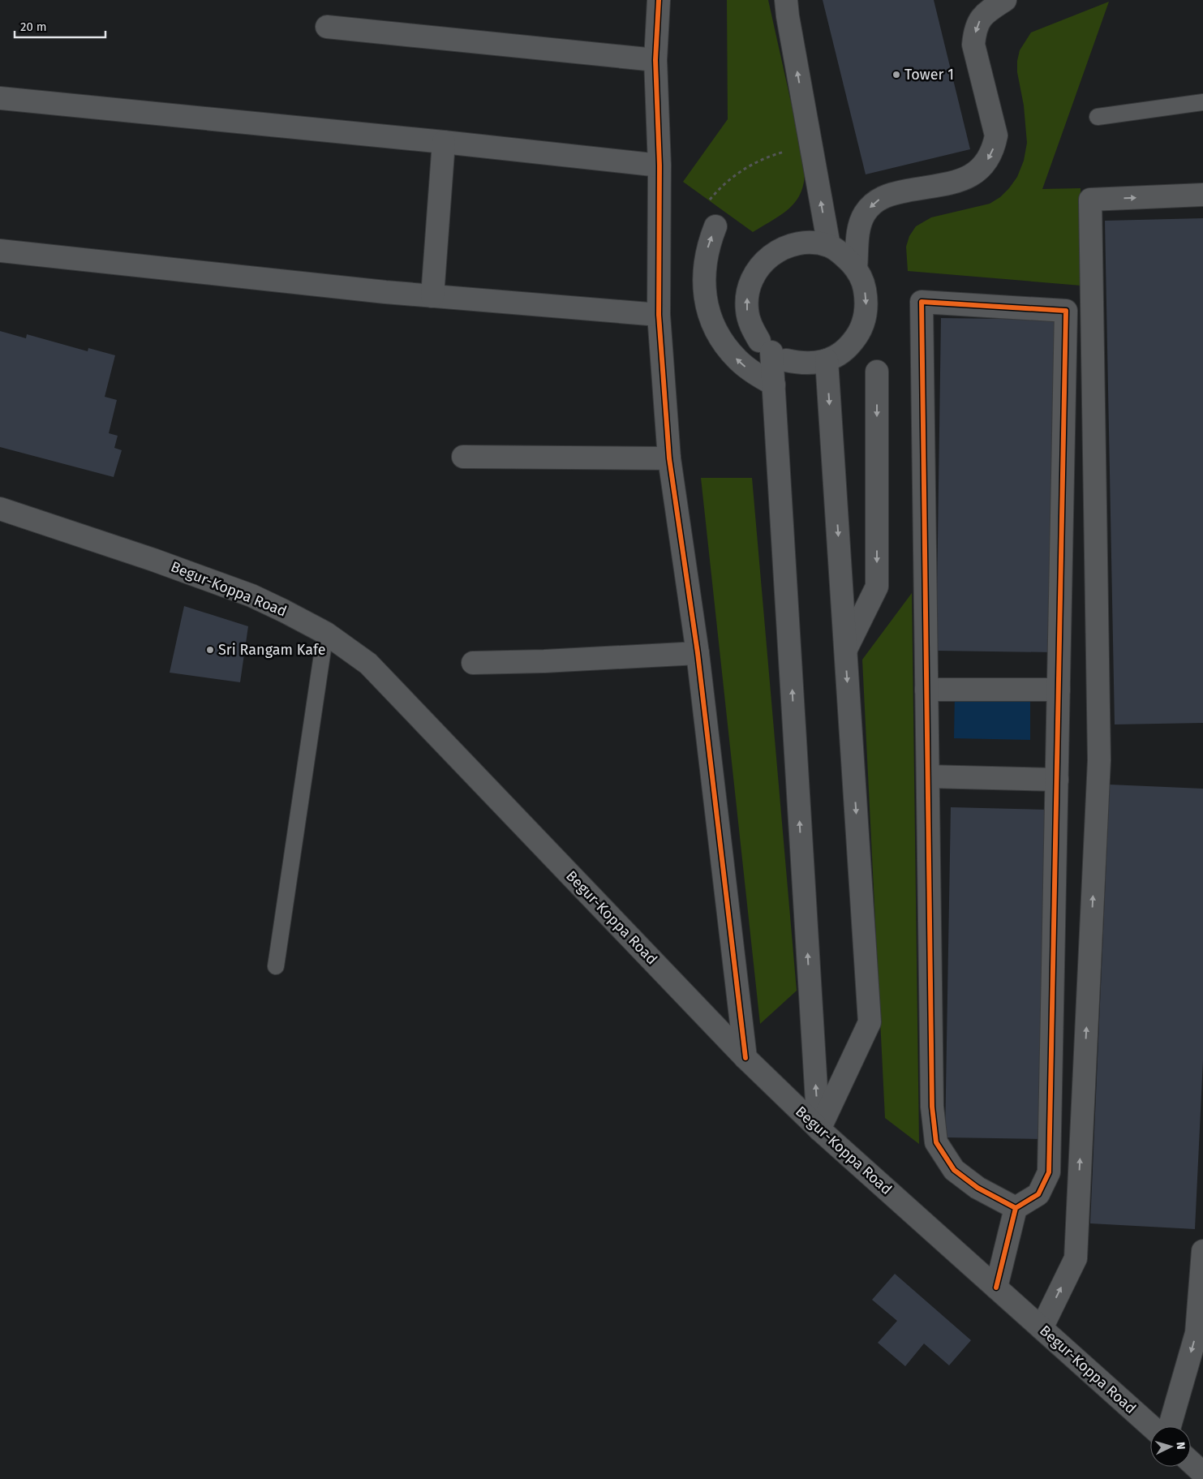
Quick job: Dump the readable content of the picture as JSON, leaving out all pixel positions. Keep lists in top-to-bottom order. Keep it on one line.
{"streets":{"street":["Begur-Koppa Road"]},"places":["Tower 1","Sri Rangam Kafe"],"scale_bar":"20 m","north":"right"}
